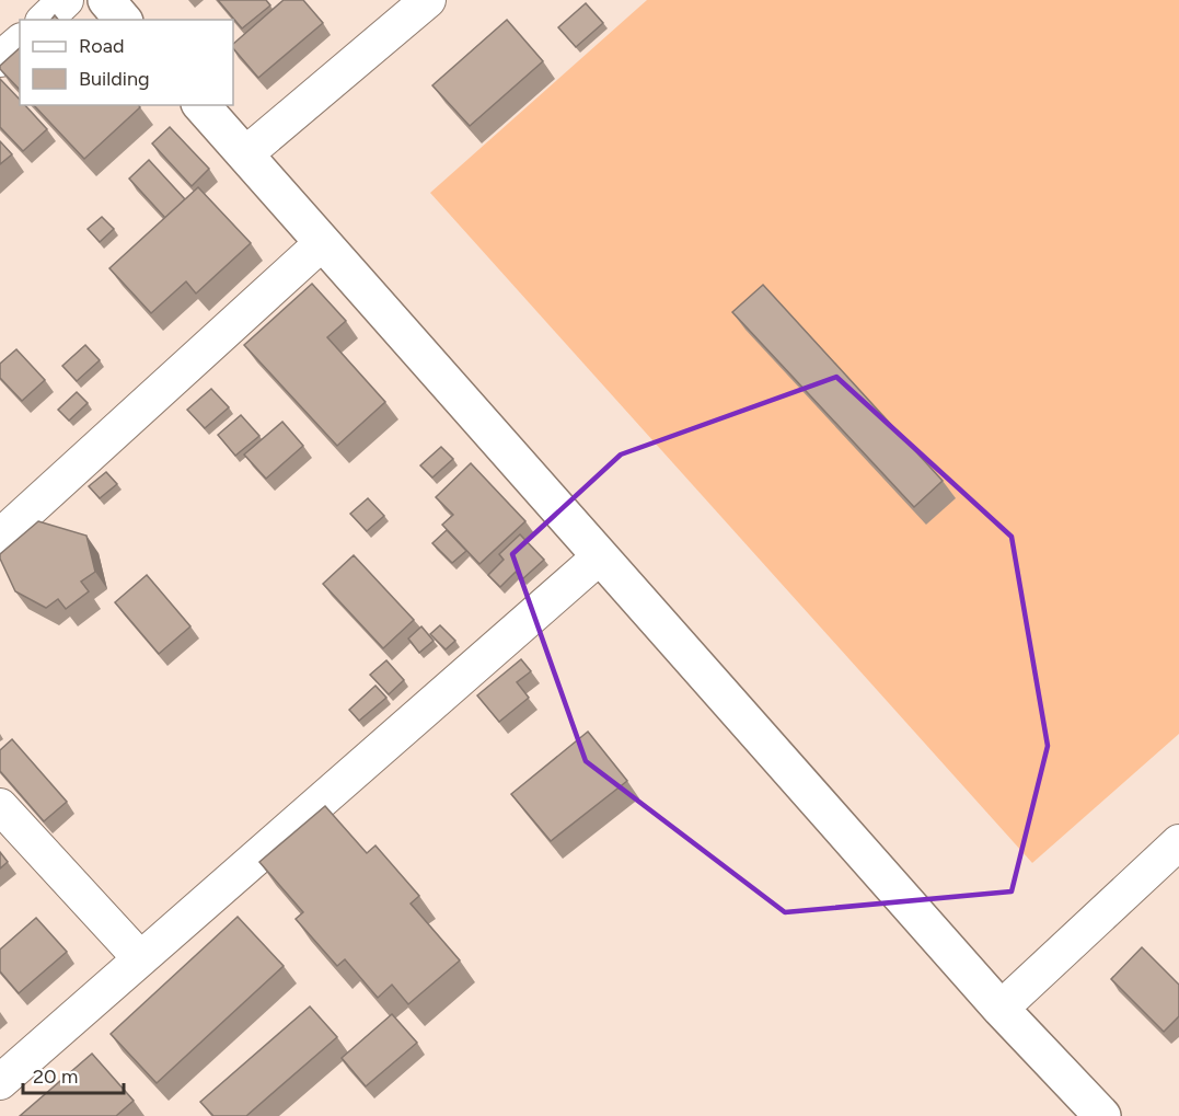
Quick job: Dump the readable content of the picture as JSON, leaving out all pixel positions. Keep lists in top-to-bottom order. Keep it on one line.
{"legend":["Road","Building"],"scale_bar":"20 m"}
